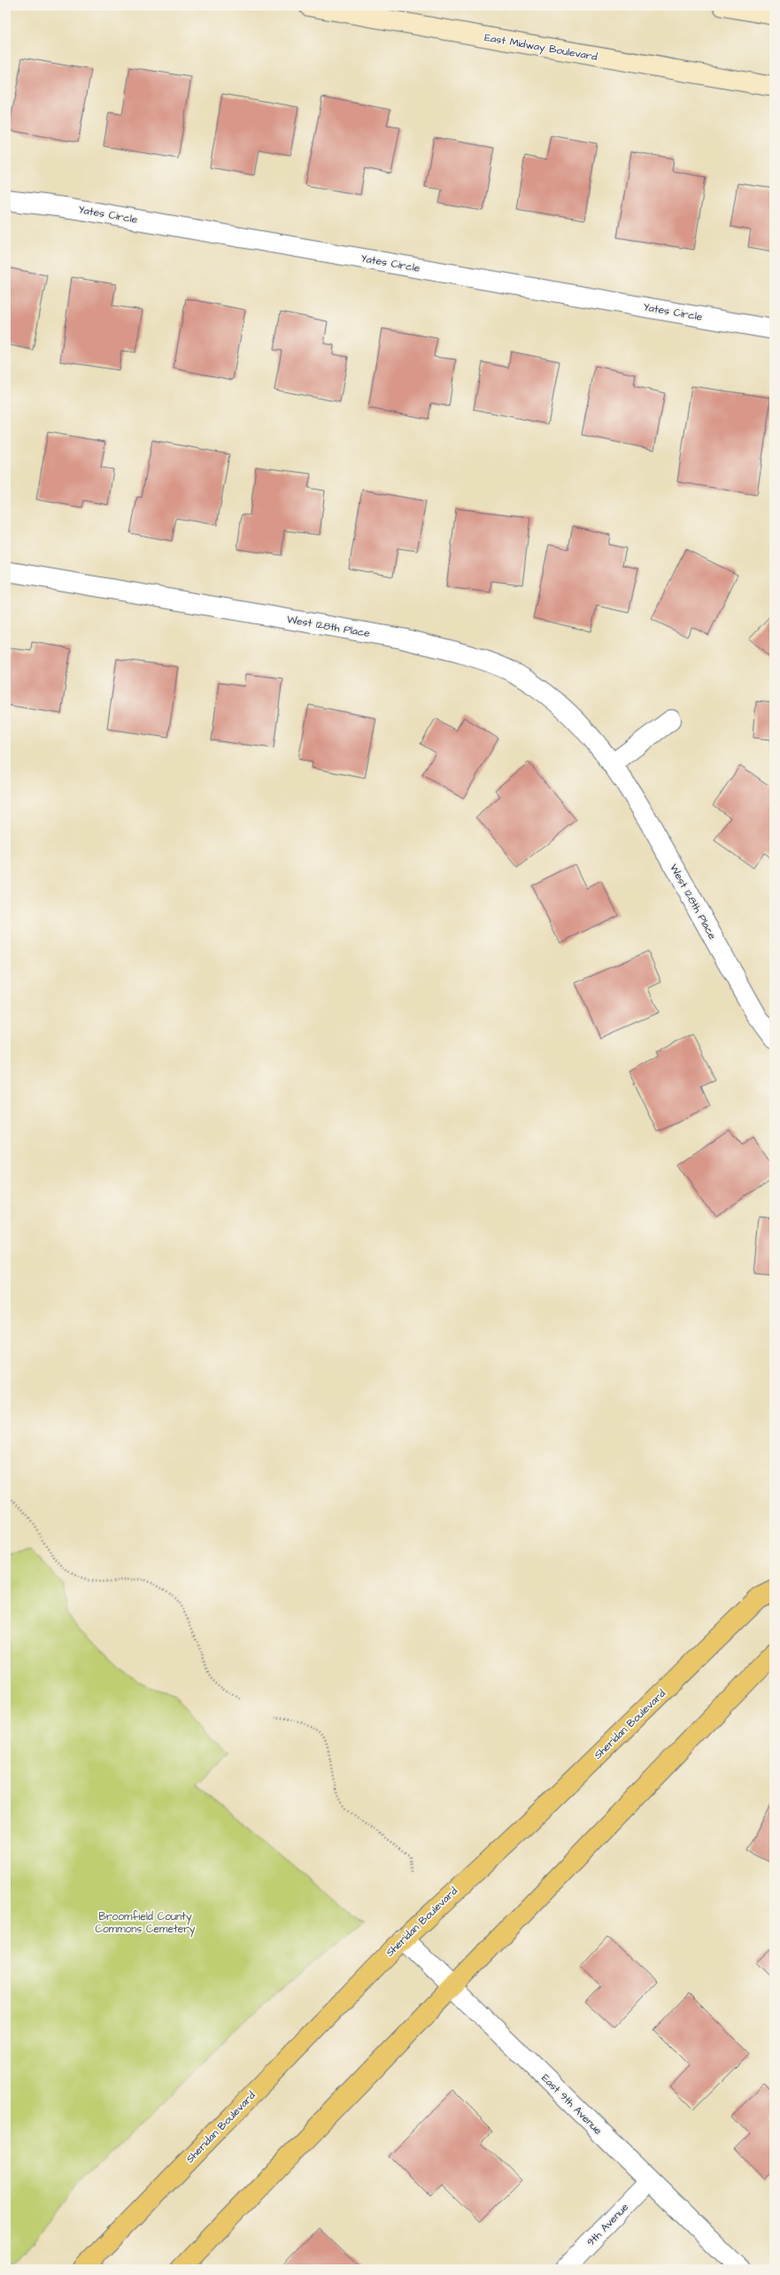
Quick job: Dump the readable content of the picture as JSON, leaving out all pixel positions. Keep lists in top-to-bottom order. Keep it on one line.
{"streets":{"main road":["East Midway Boulevard","Sheridan Boulevard"],"street":["Yates Circle","West 128th Place","East 9th Avenue","9th Avenue"]},"crossings":[["Sheridan Boulevard","East 9th Avenue"],["East 9th Avenue","9th Avenue"]],"parks":["Broomfield County Commons Cemetery"]}
